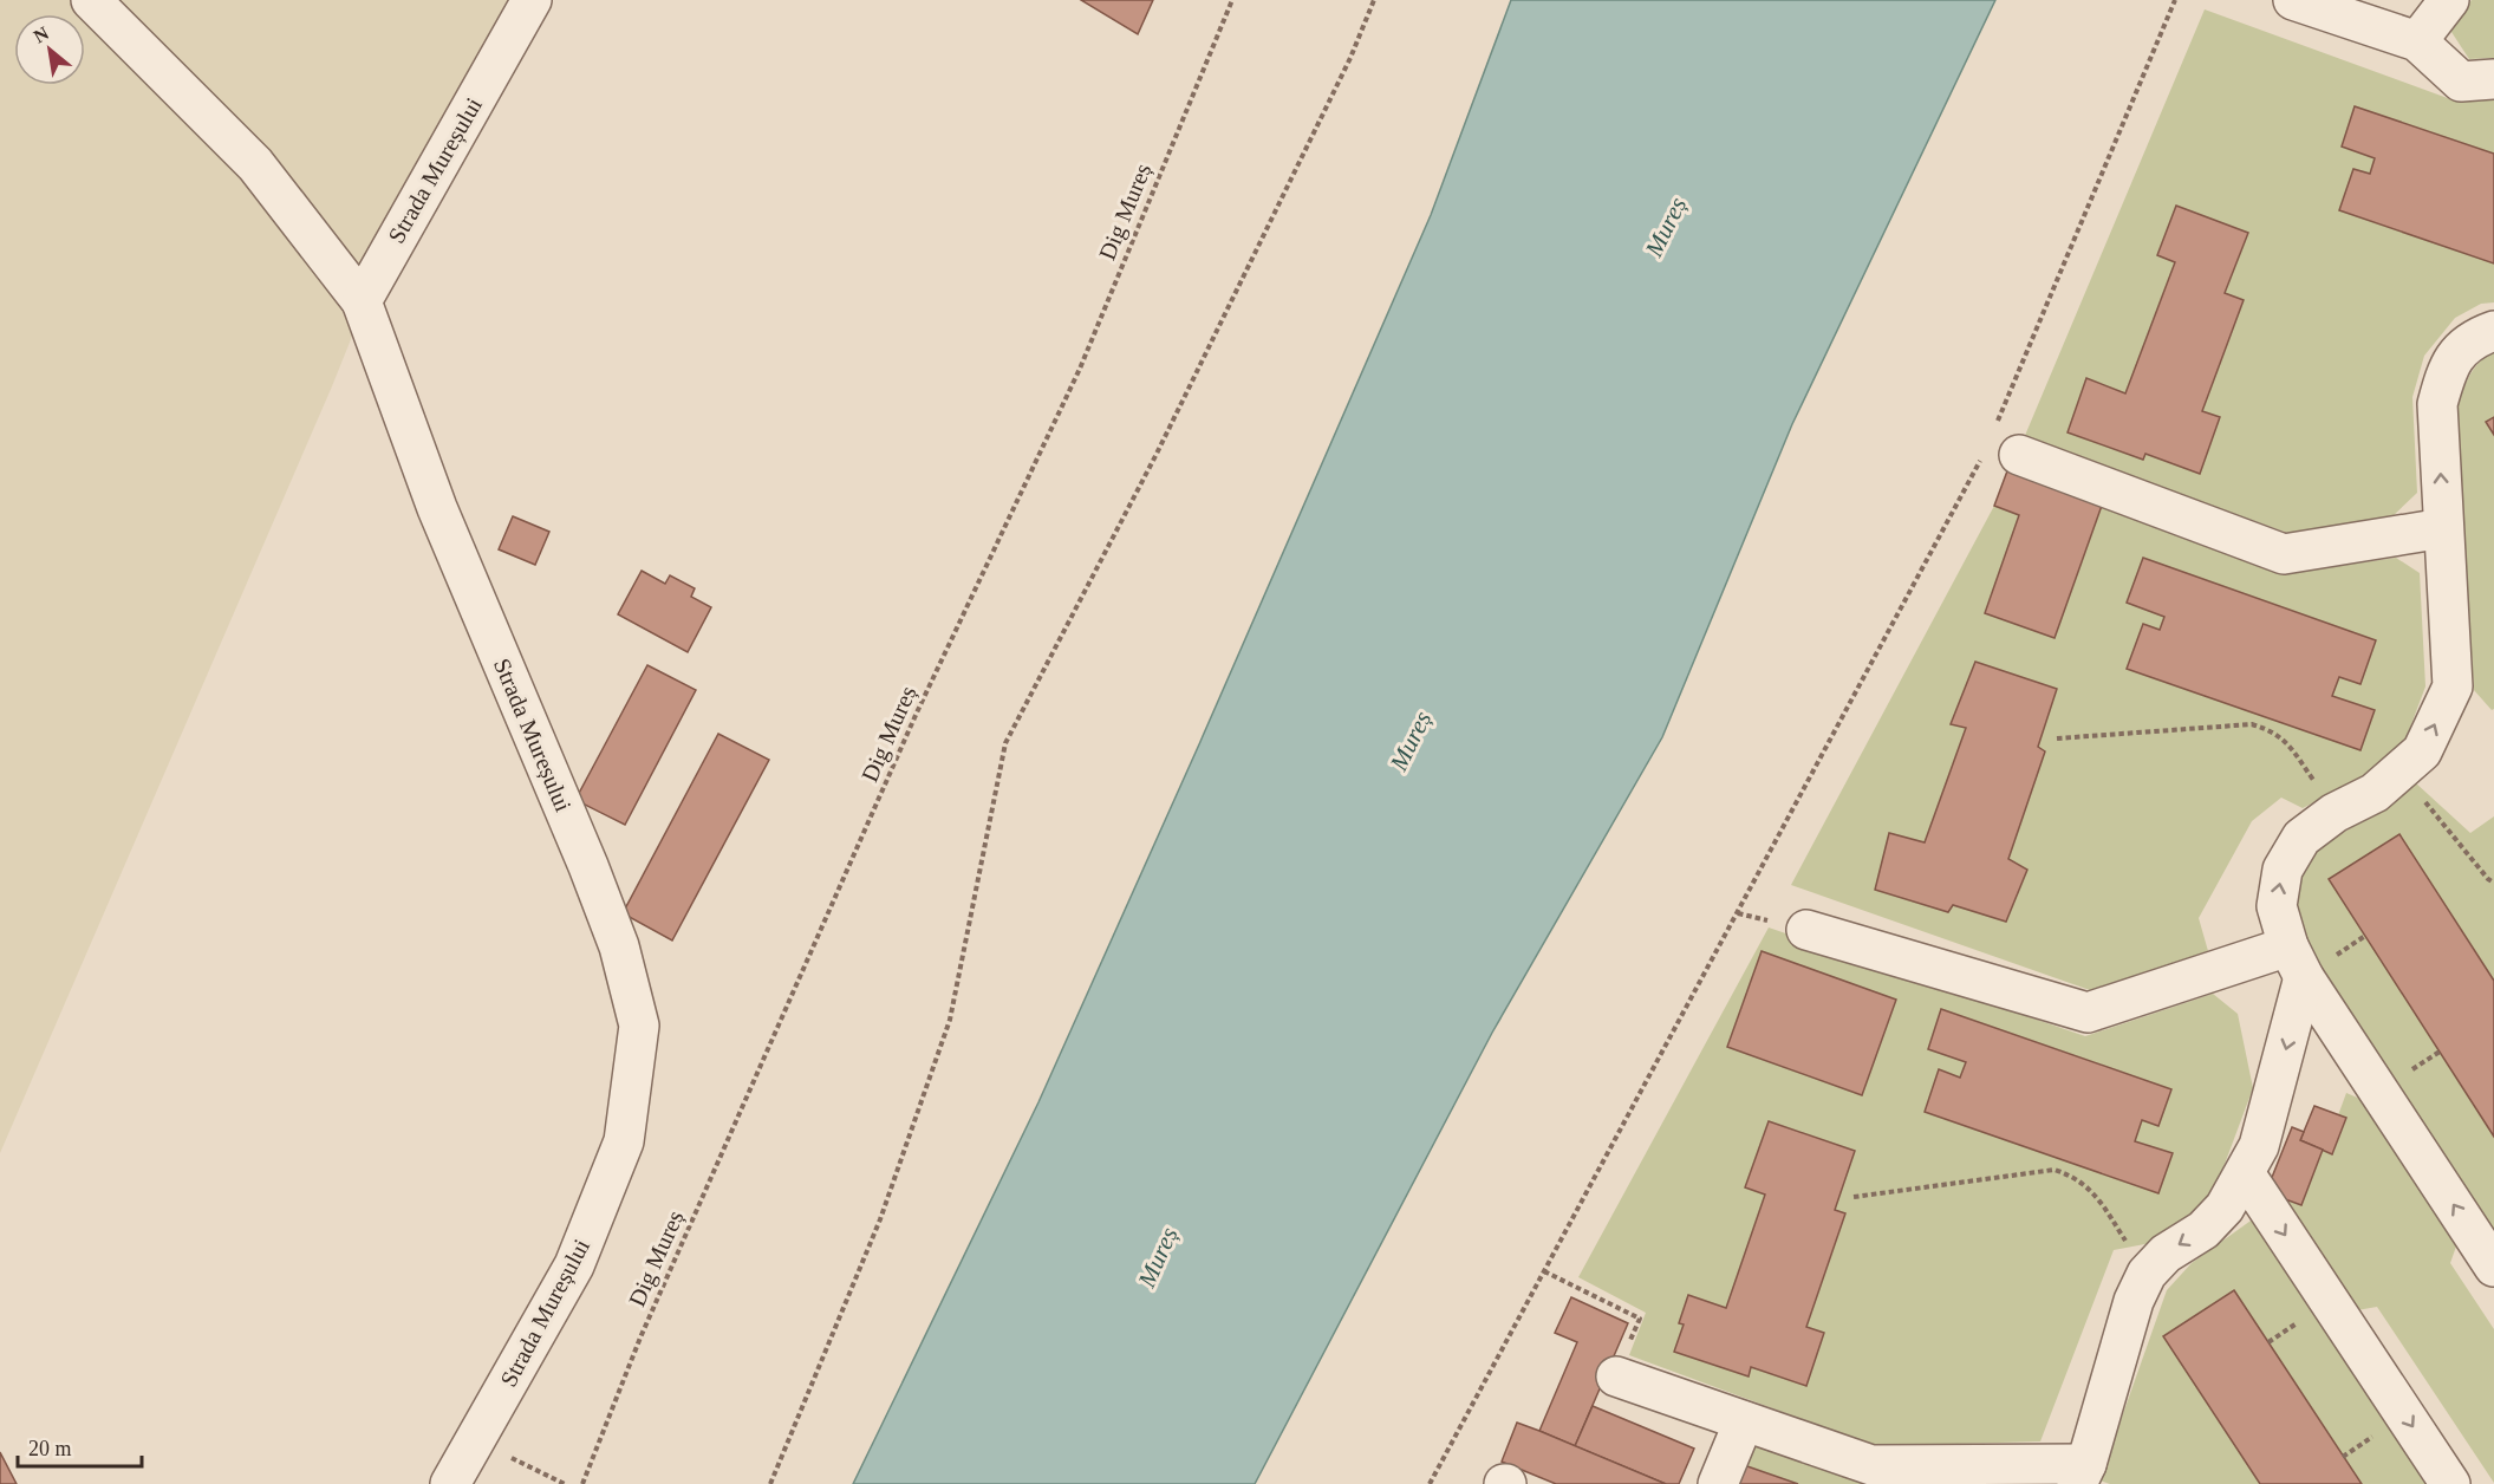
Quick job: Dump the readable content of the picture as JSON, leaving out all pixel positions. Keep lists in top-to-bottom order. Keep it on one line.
{"streets":{"street":["Strada Mureșului"],"path":["Dig Mureș"]},"water":["Mureș"],"scale_bar":"20 m","north":"top left"}
